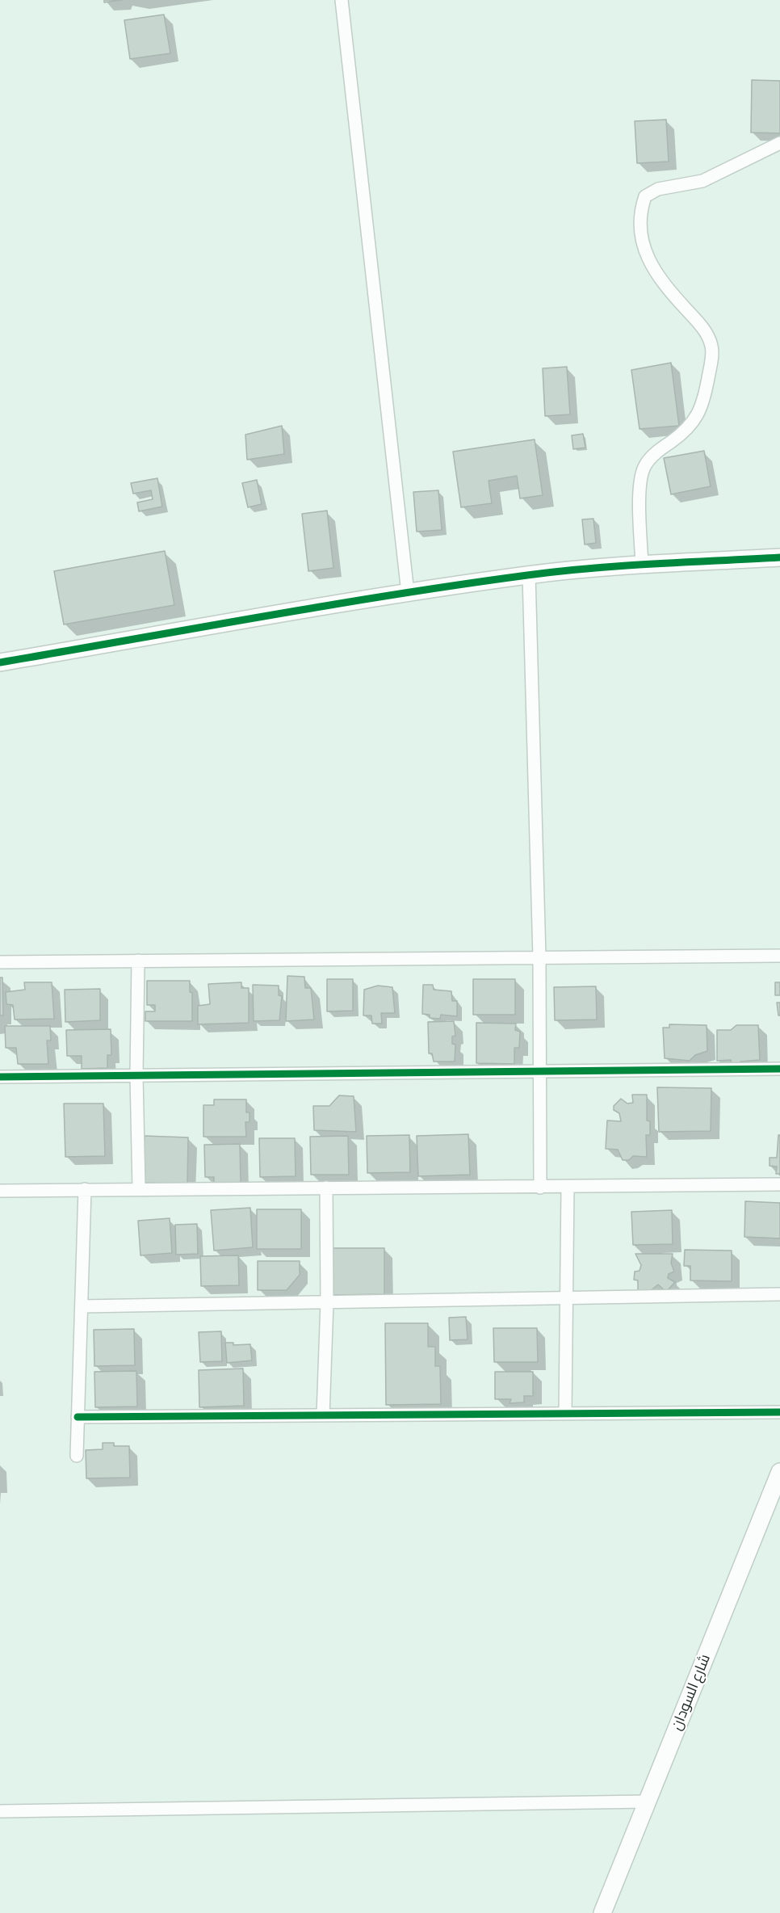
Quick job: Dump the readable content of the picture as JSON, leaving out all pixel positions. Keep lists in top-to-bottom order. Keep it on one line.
{"streets":{"street":["شارع السودان"]}}
